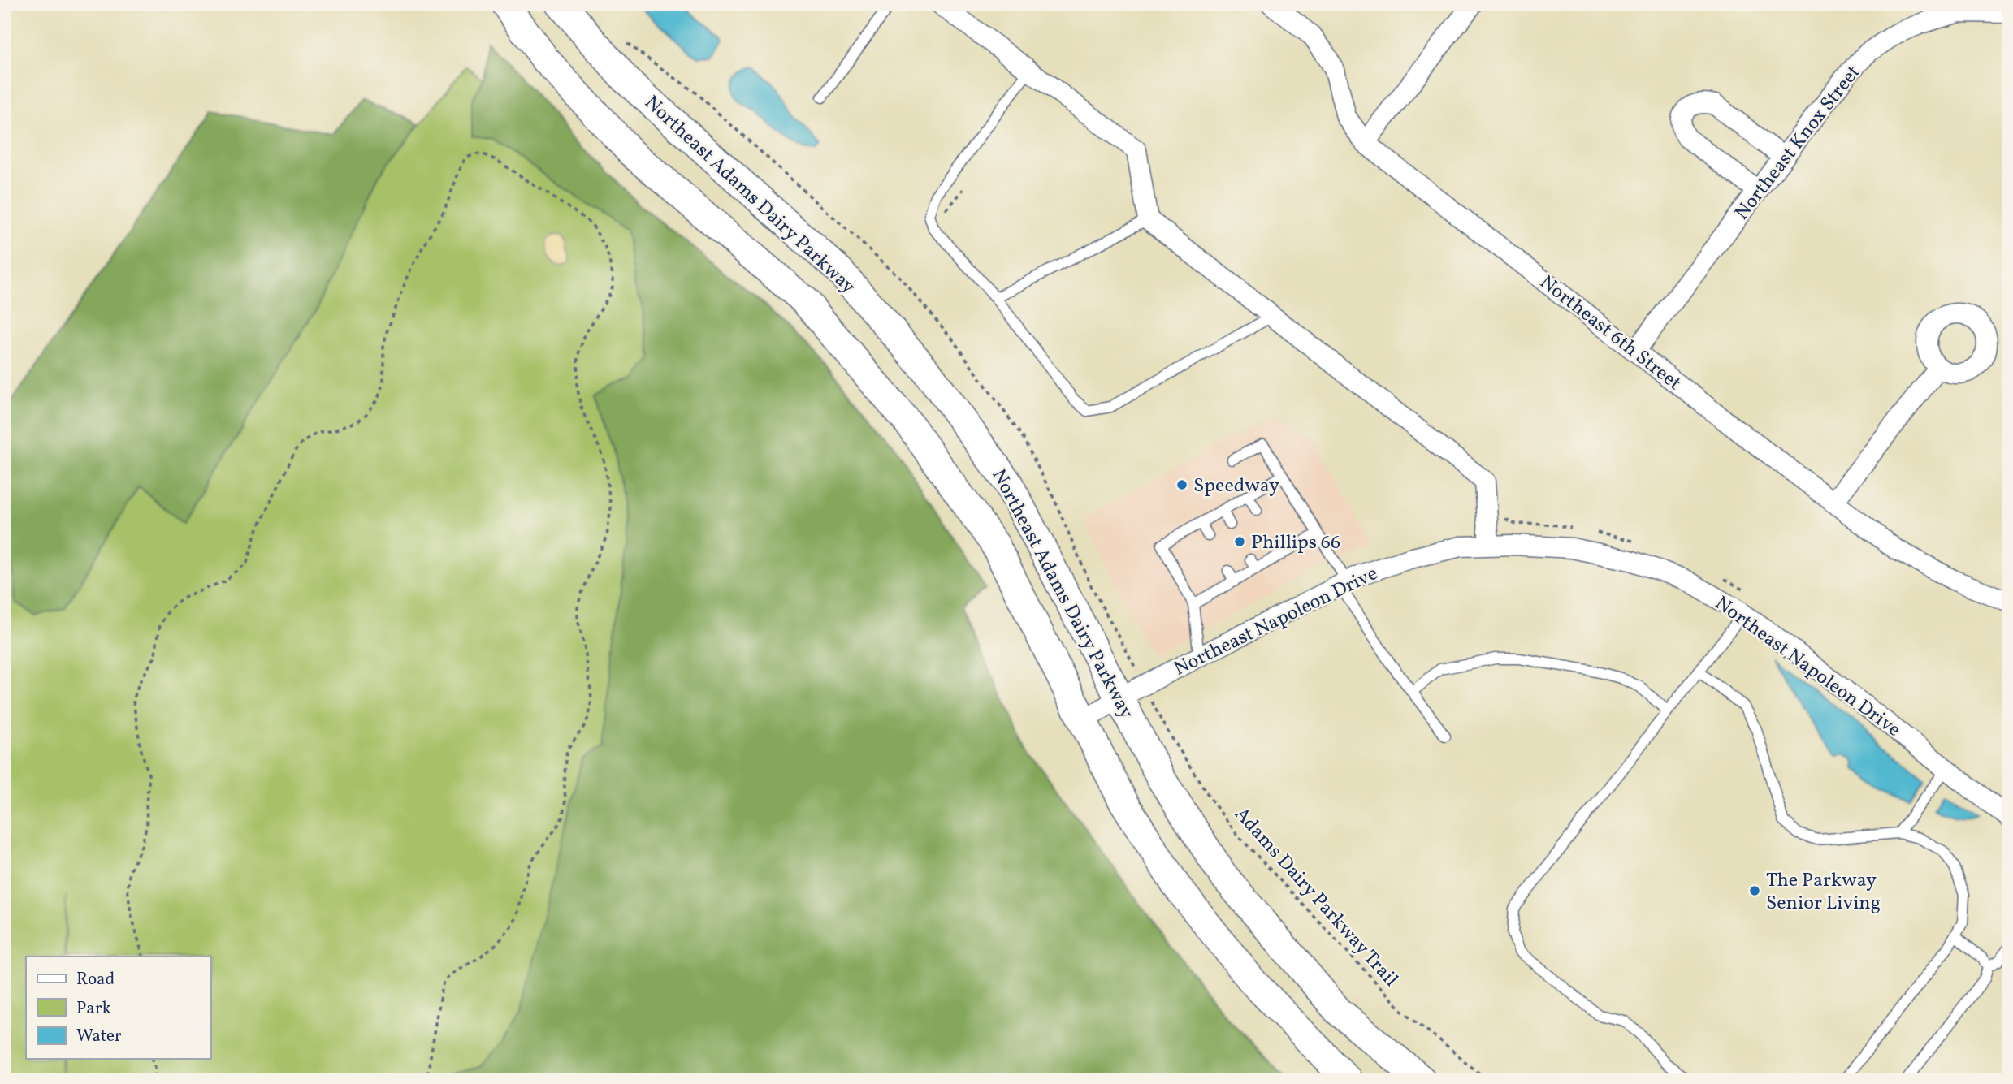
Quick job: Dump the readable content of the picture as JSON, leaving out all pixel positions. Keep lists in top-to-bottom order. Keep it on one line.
{"streets":{"main road":["Northeast Adams Dairy Parkway"],"street":["Northeast Knox Street","Northeast 6th Street","Northeast Napoleon Drive"],"path":["Adams Dairy Parkway Trail"]},"crossings":[["Northeast Knox Street","Northeast 6th Street"],["Northeast Adams Dairy Parkway","Northeast Napoleon Drive"]],"places":["Speedway","Phillips 66","The Parkway Senior Living"],"legend":["Road","Park","Water"]}
